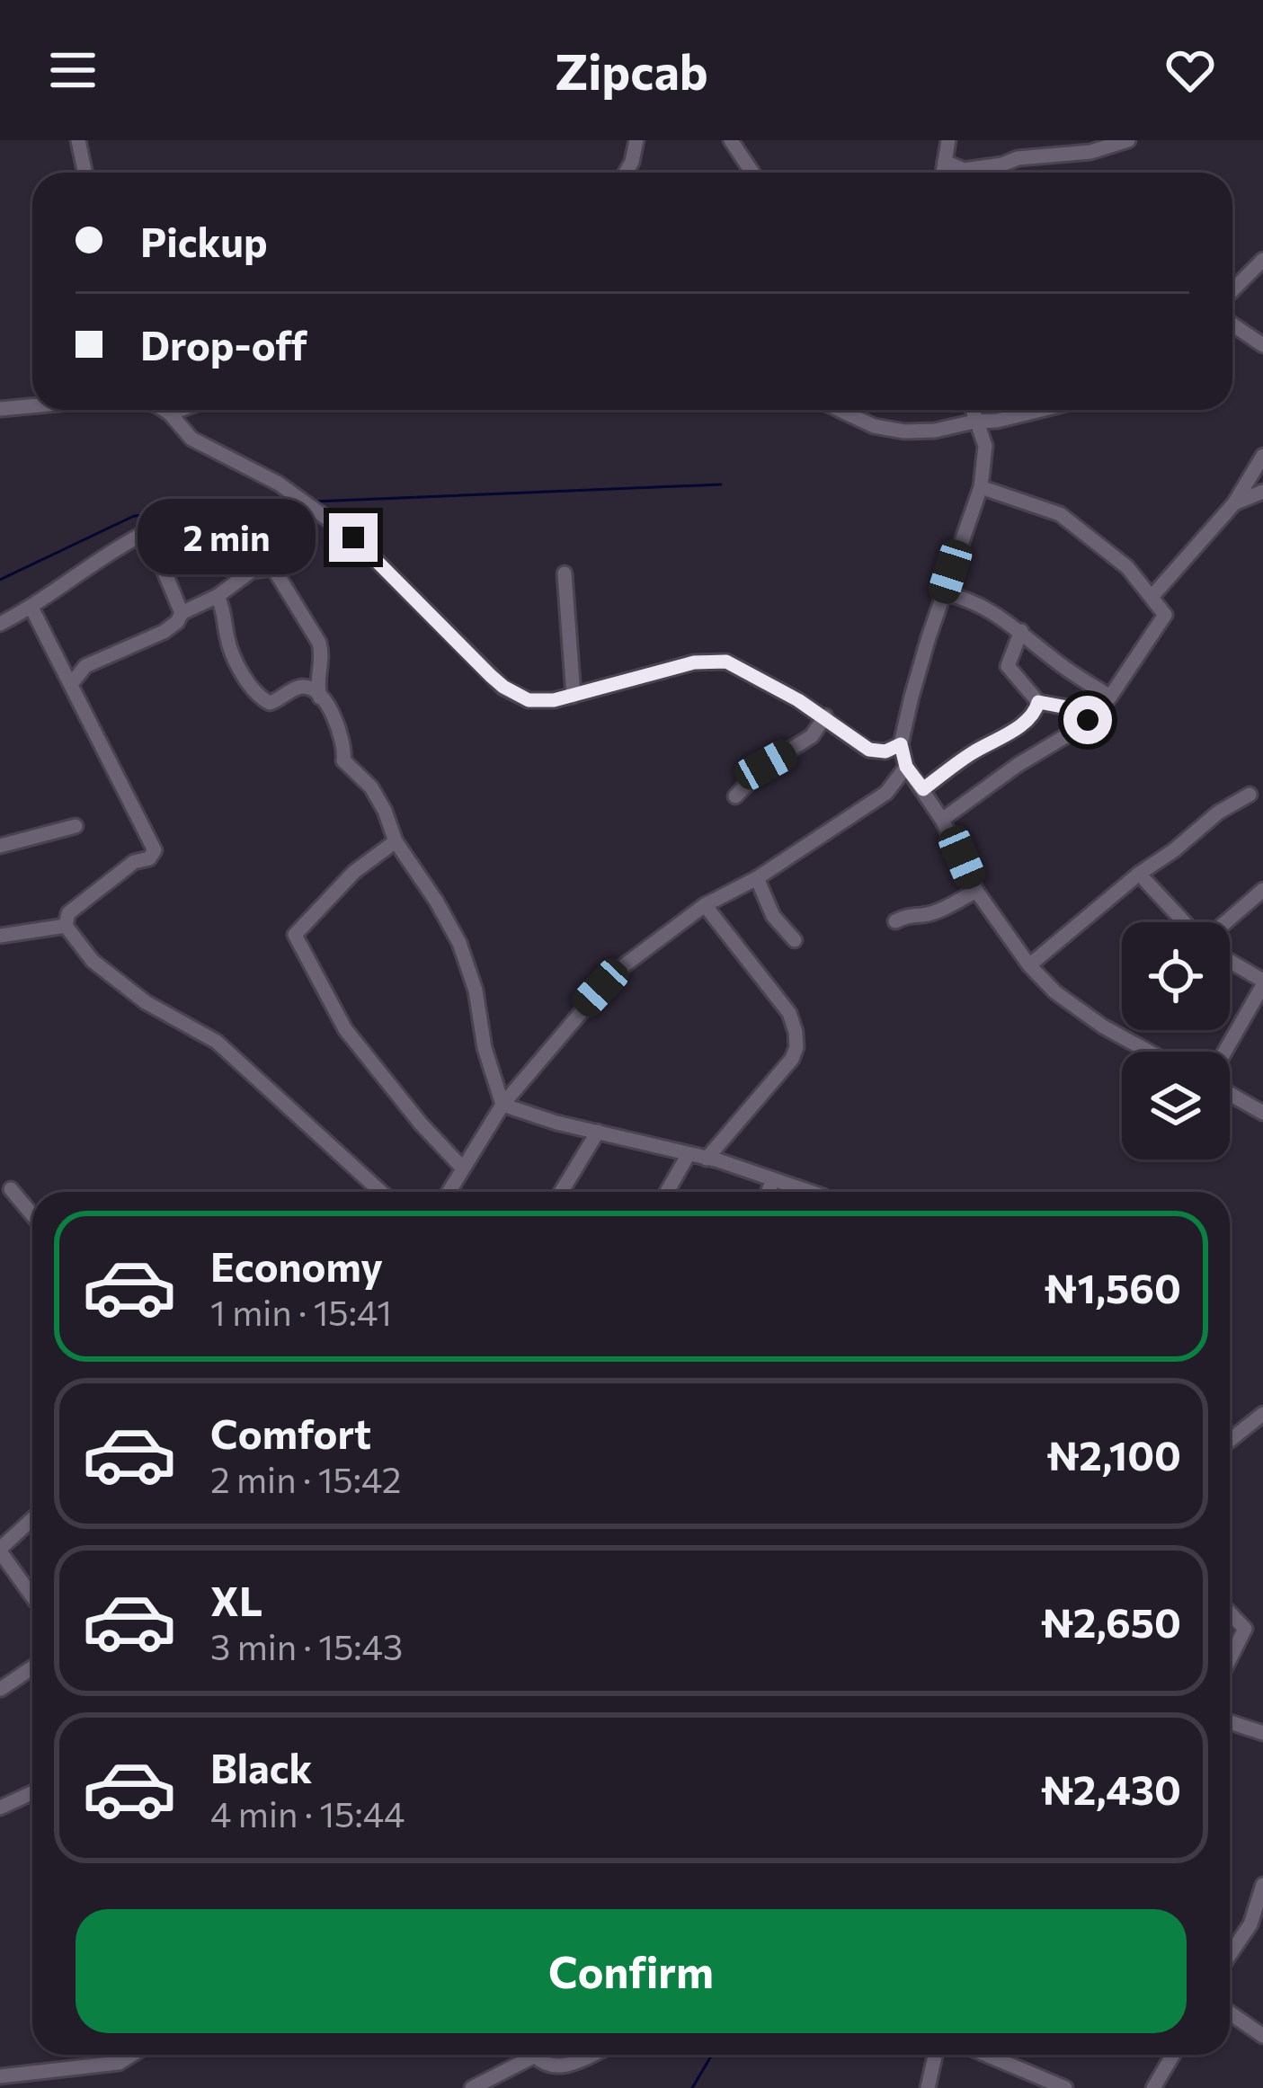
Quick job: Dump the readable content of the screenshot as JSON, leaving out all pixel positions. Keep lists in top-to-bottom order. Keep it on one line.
{"page":{"header":"Zipcab","banner":["Pickup","Drop-off"],"bubble":"2 min","list":[{"name":"Economy","note":"1 min · 15:41","value":"₦1,560"},{"name":"Comfort","note":"2 min · 15:42","value":"₦2,100"},{"name":"XL","note":"3 min · 15:43","value":"₦2,650"},{"name":"Black","note":"4 min · 15:44","value":"₦2,430"}],"buttons":"Confirm"}}
